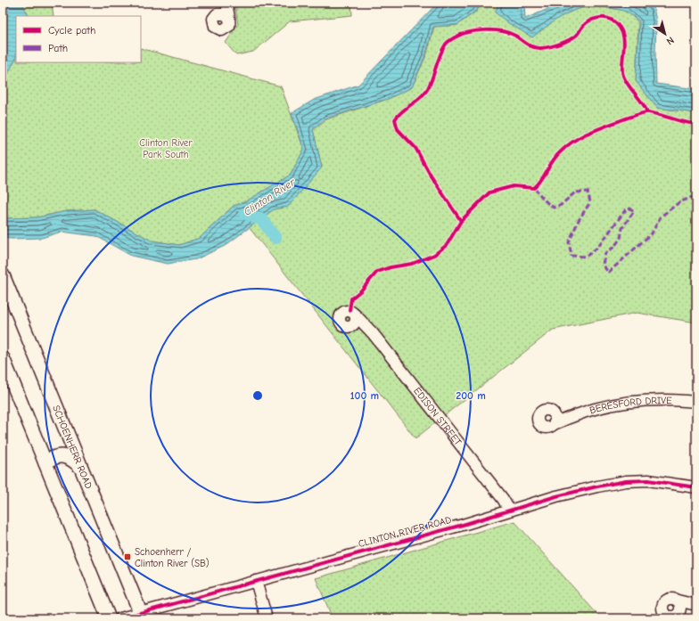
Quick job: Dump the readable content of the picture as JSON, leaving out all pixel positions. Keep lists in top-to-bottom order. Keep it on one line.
{"streets":{"main road":["SCHOENHERR ROAD"],"street":["BERESFORD DRIVE","EDISON STREET","CLINTON RIVER ROAD"]},"crossings":[["EDISON STREET","CLINTON RIVER ROAD"],["SCHOENHERR ROAD","CLINTON RIVER ROAD"]],"water":["Clinton River"],"parks":["Clinton River Park South"],"places":{"transit":["Schoenherr / Clinton River (SB)"]},"legend":["Cycle path","Path"],"north":"bottom right","rings":["100 m","200 m"]}
